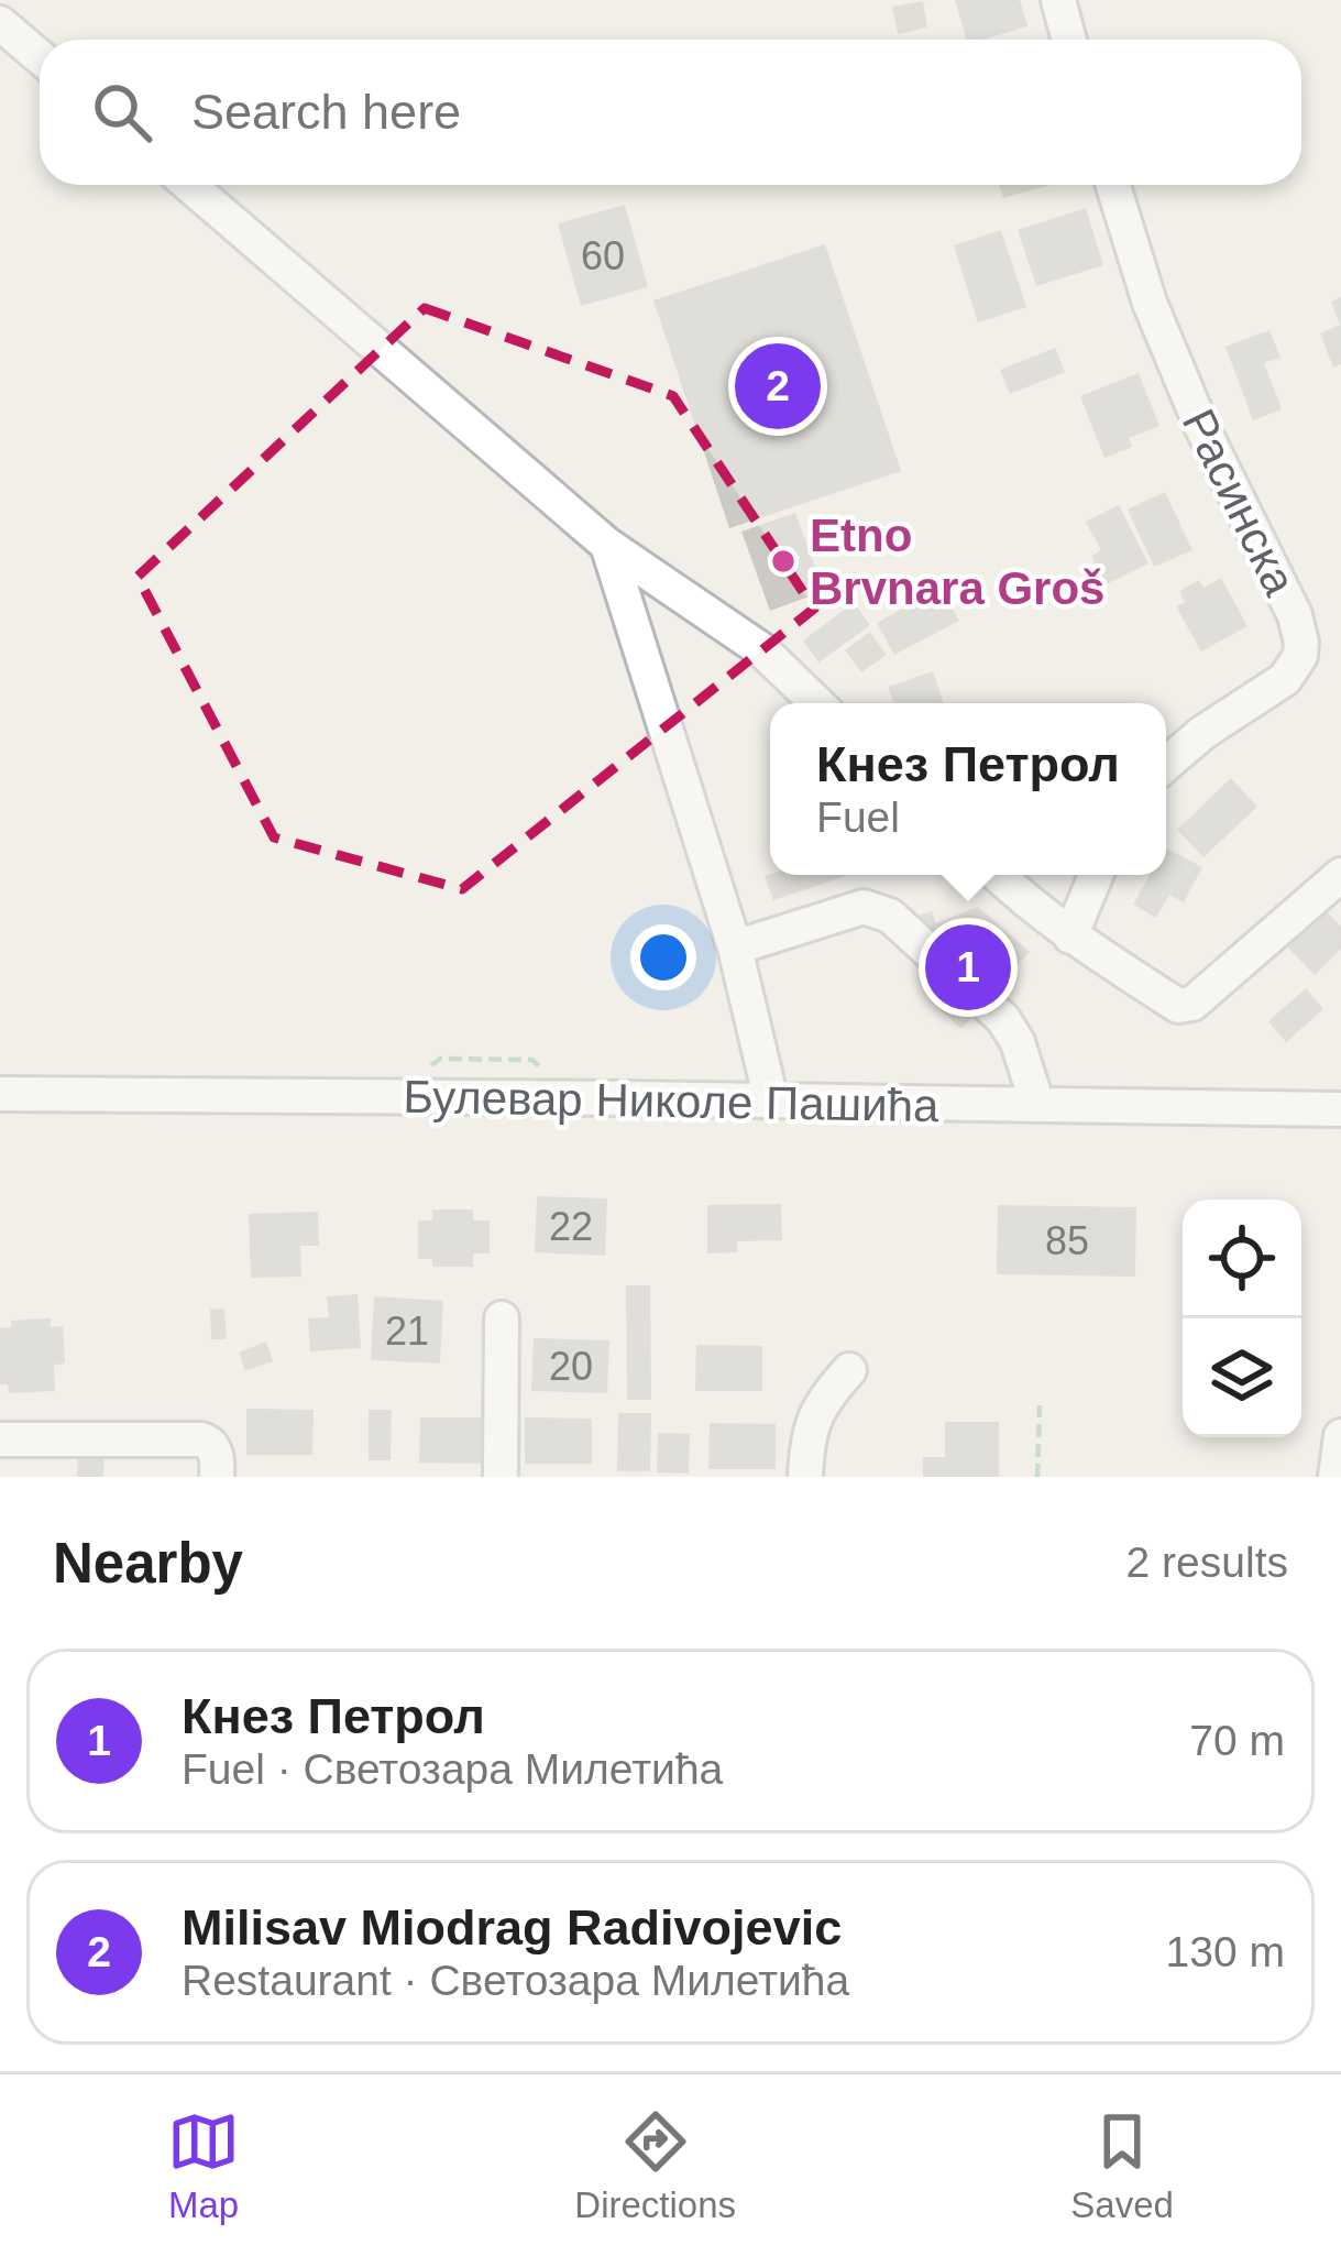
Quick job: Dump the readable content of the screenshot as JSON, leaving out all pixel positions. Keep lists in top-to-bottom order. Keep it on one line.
{"streets":{"street":["Расинска","Булевар Николе Пашића"]},"places":["Etno Brvnara Groš"],"house_numbers":["60","22","85","21","20"],"page":{"search":"Search here","pins":["2","1"],"popup":["Кнез Петрол","Fuel"],"heading":["Nearby","2 results"],"list":[{"mark":"1","name":"Кнез Петрол","note":"Fuel · Светозара Милетића","value":"70 m"},{"mark":"2","name":"Milisav Miodrag Radivojevic","note":"Restaurant · Светозара Милетића","value":"130 m"}],"nav":["Map","Directions","Saved"]}}
